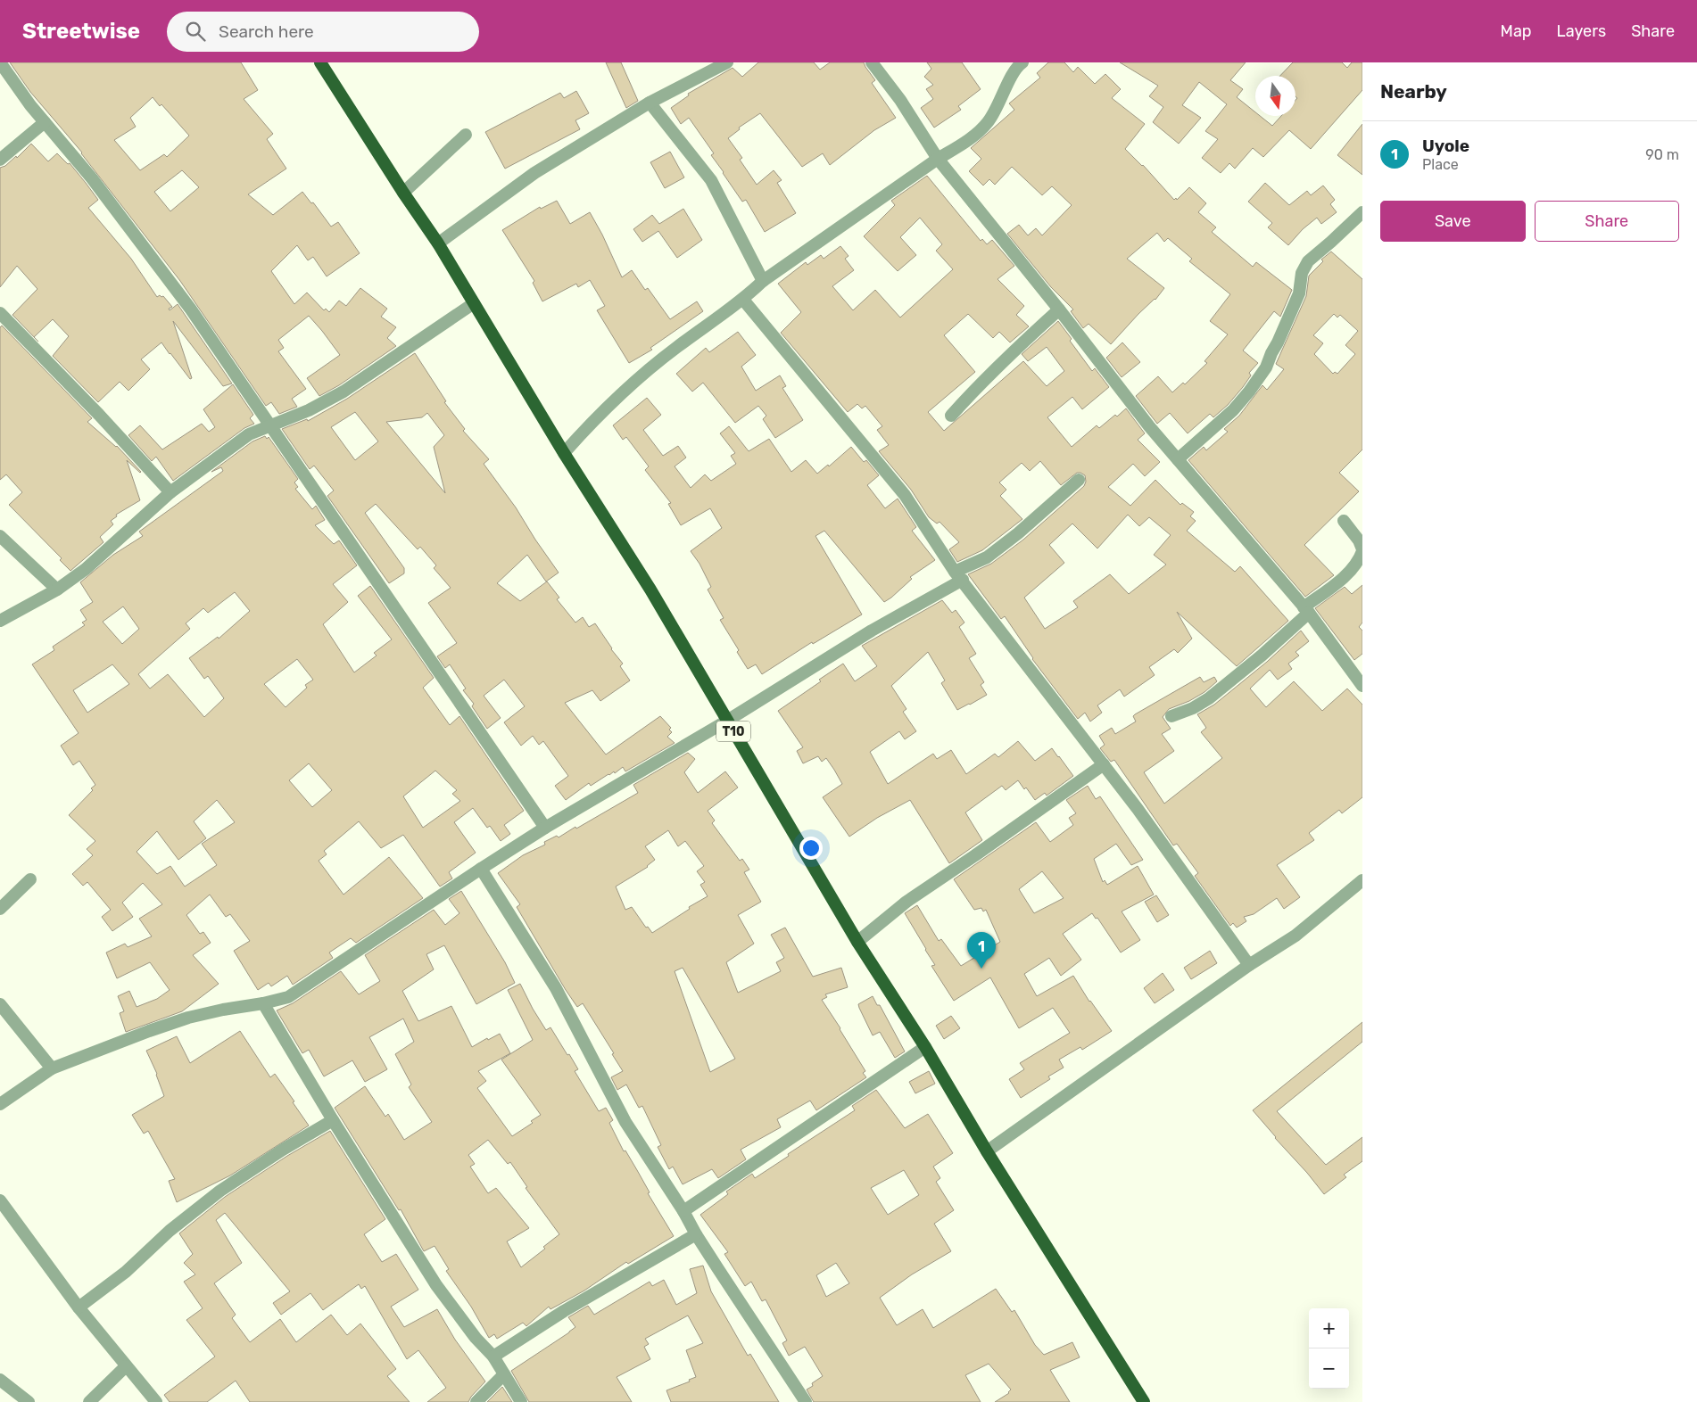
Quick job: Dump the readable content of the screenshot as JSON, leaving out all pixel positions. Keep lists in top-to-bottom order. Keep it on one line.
{"streets":{"highway":["T10"]},"north":"bottom","page":{"header":"Streetwise","search":"Search here","nav":["Map","Layers","Share"],"heading":"Nearby","list":[{"mark":"1","name":"Uyole","note":"Place","value":"90 m"}],"buttons":["Save","Share"],"pins":"1","map_buttons":["+","−"]}}
